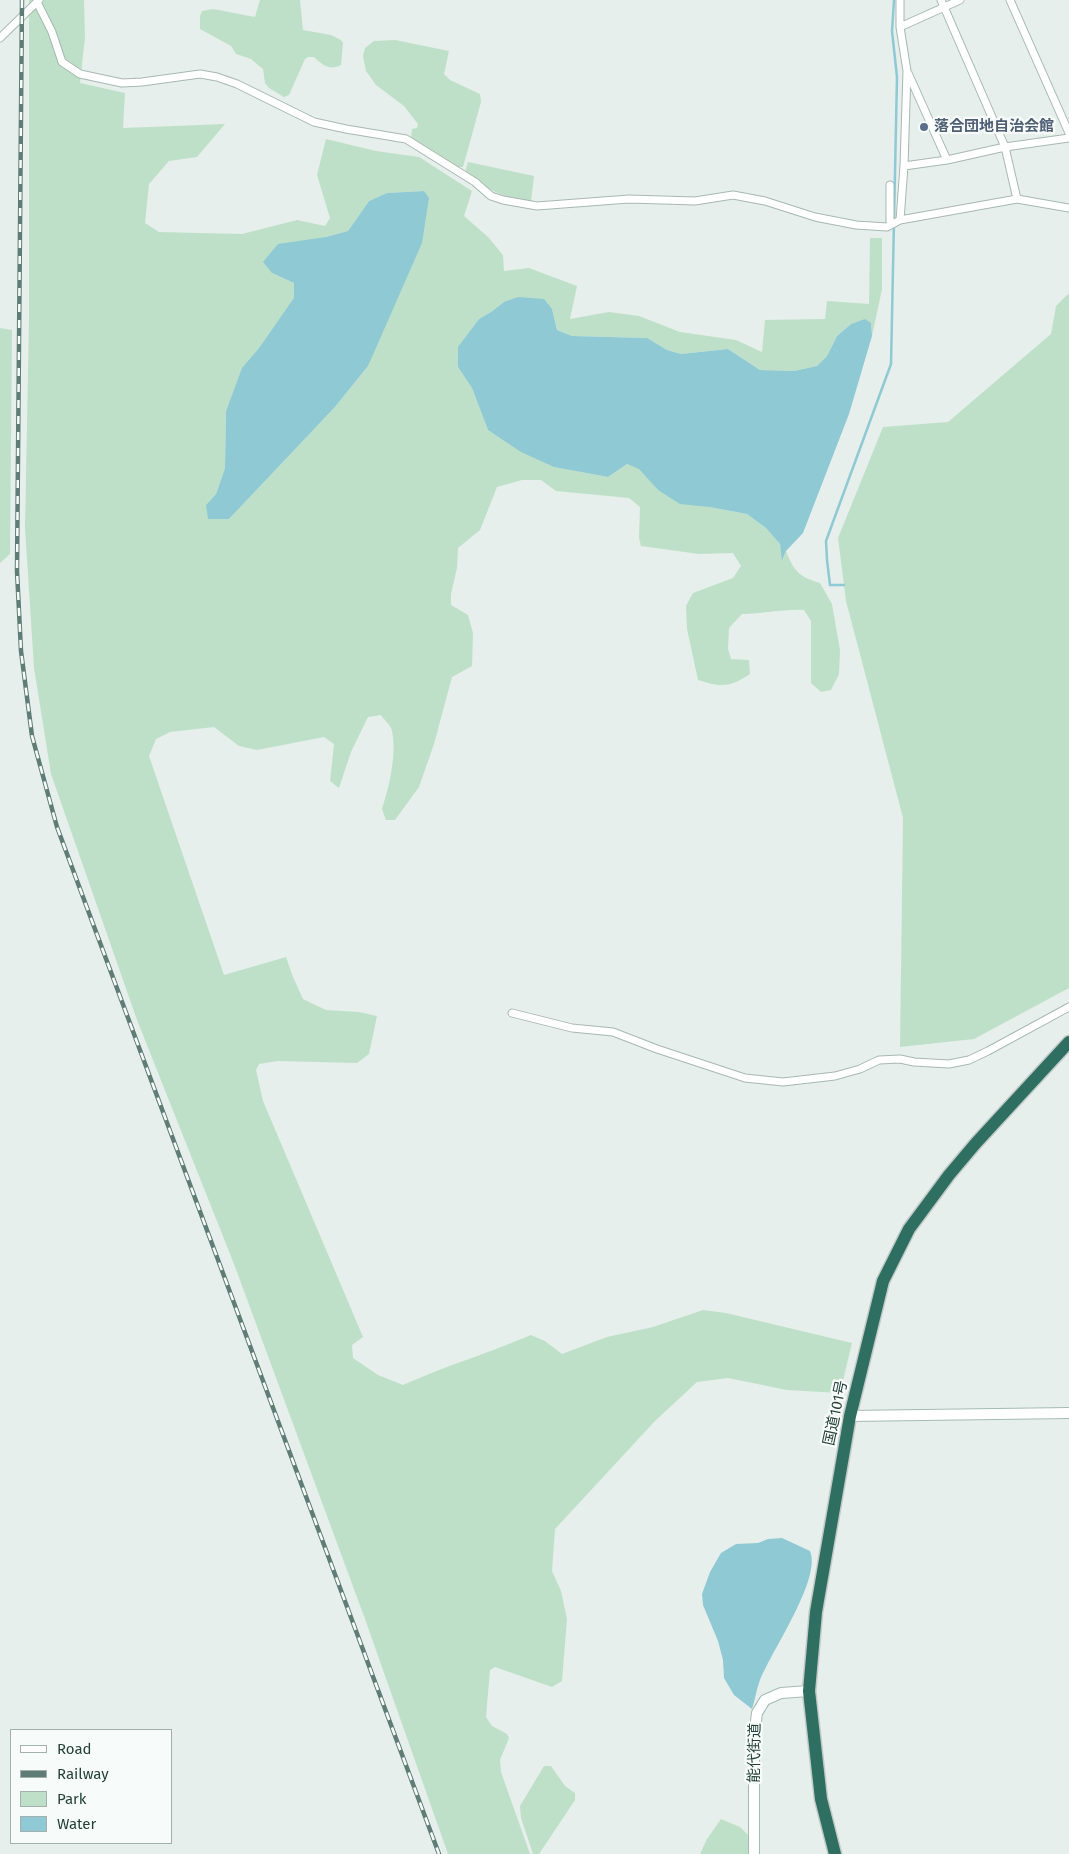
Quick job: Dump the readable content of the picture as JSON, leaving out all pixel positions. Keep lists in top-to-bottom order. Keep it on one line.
{"streets":{"highway":["国道101号"],"street":["能代街道"]},"crossings":[["国道101号","能代街道"]],"places":["落合団地自治会館"],"legend":["Road","Railway","Park","Water"]}
